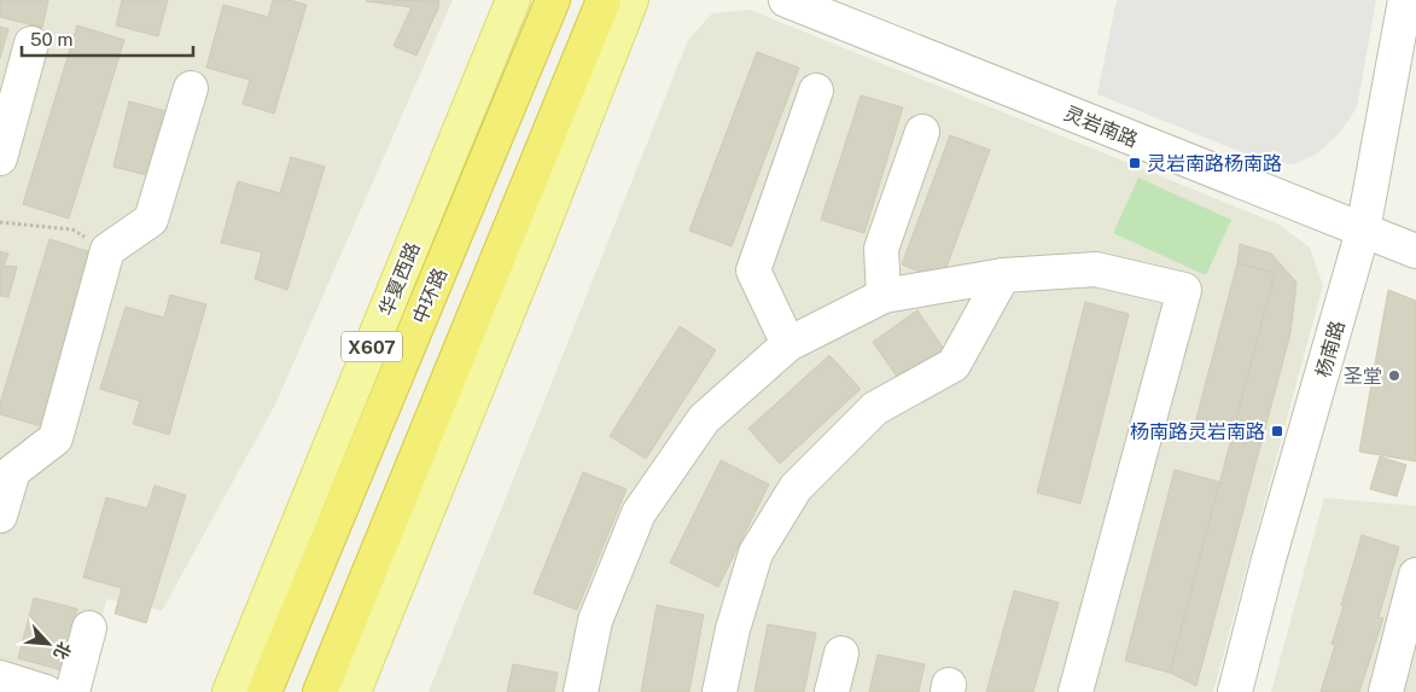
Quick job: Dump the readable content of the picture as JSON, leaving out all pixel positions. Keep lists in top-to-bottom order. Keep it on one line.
{"streets":{"highway":["中环路"],"main road":["华夏西路","X607"],"street":["灵岩南路","杨南路"]},"crossings":[["灵岩南路","杨南路"]],"places":{"transit":["灵岩南路杨南路","杨南路灵岩南路"],"other":["圣堂"]},"scale_bar":"50 m","north":"bottom right"}
